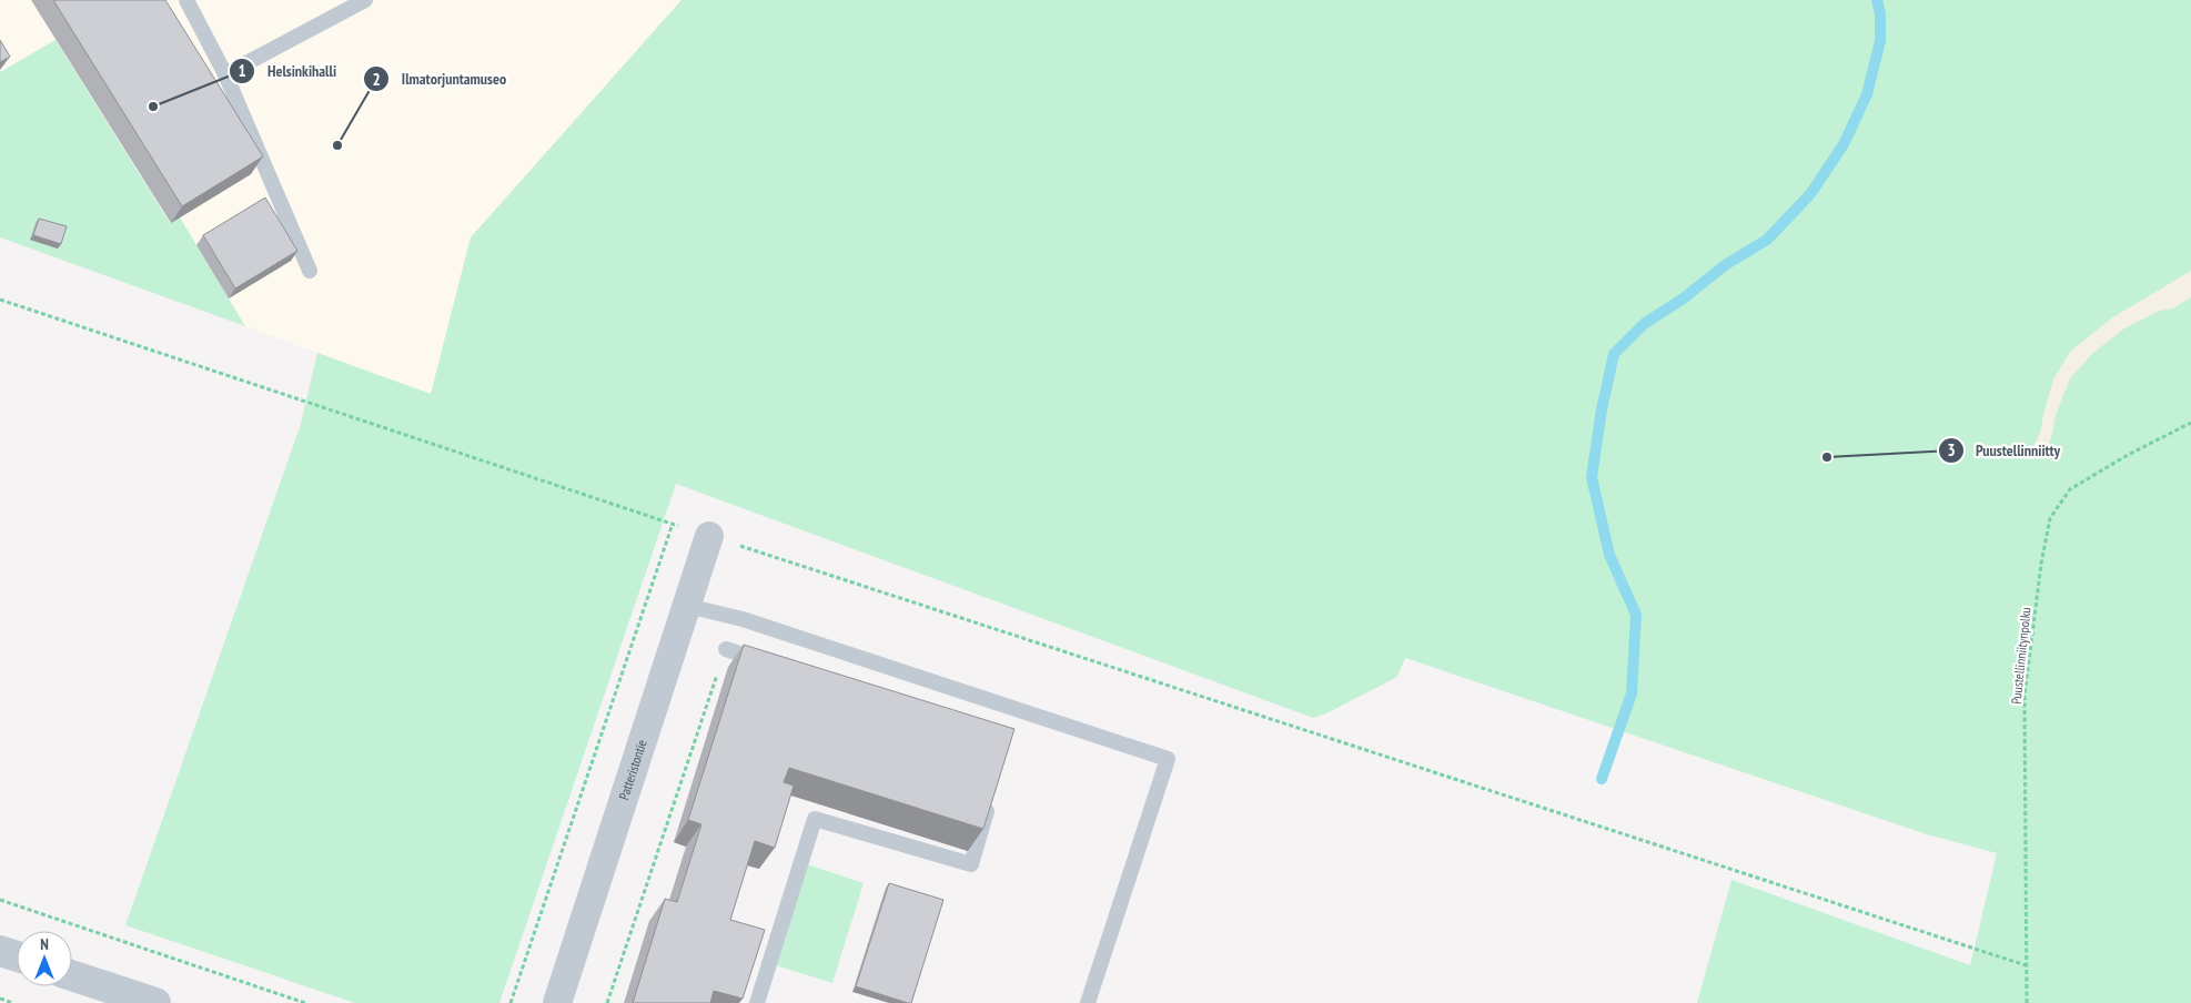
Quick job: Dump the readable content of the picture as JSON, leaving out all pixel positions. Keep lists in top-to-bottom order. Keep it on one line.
{"streets":{"street":["Patteristontie"],"path":["Puustellinniitynpolku"]},"places":["Helsinkihalli","Ilmatorjuntamuseo","Puustellinniitty"],"north":"top"}
